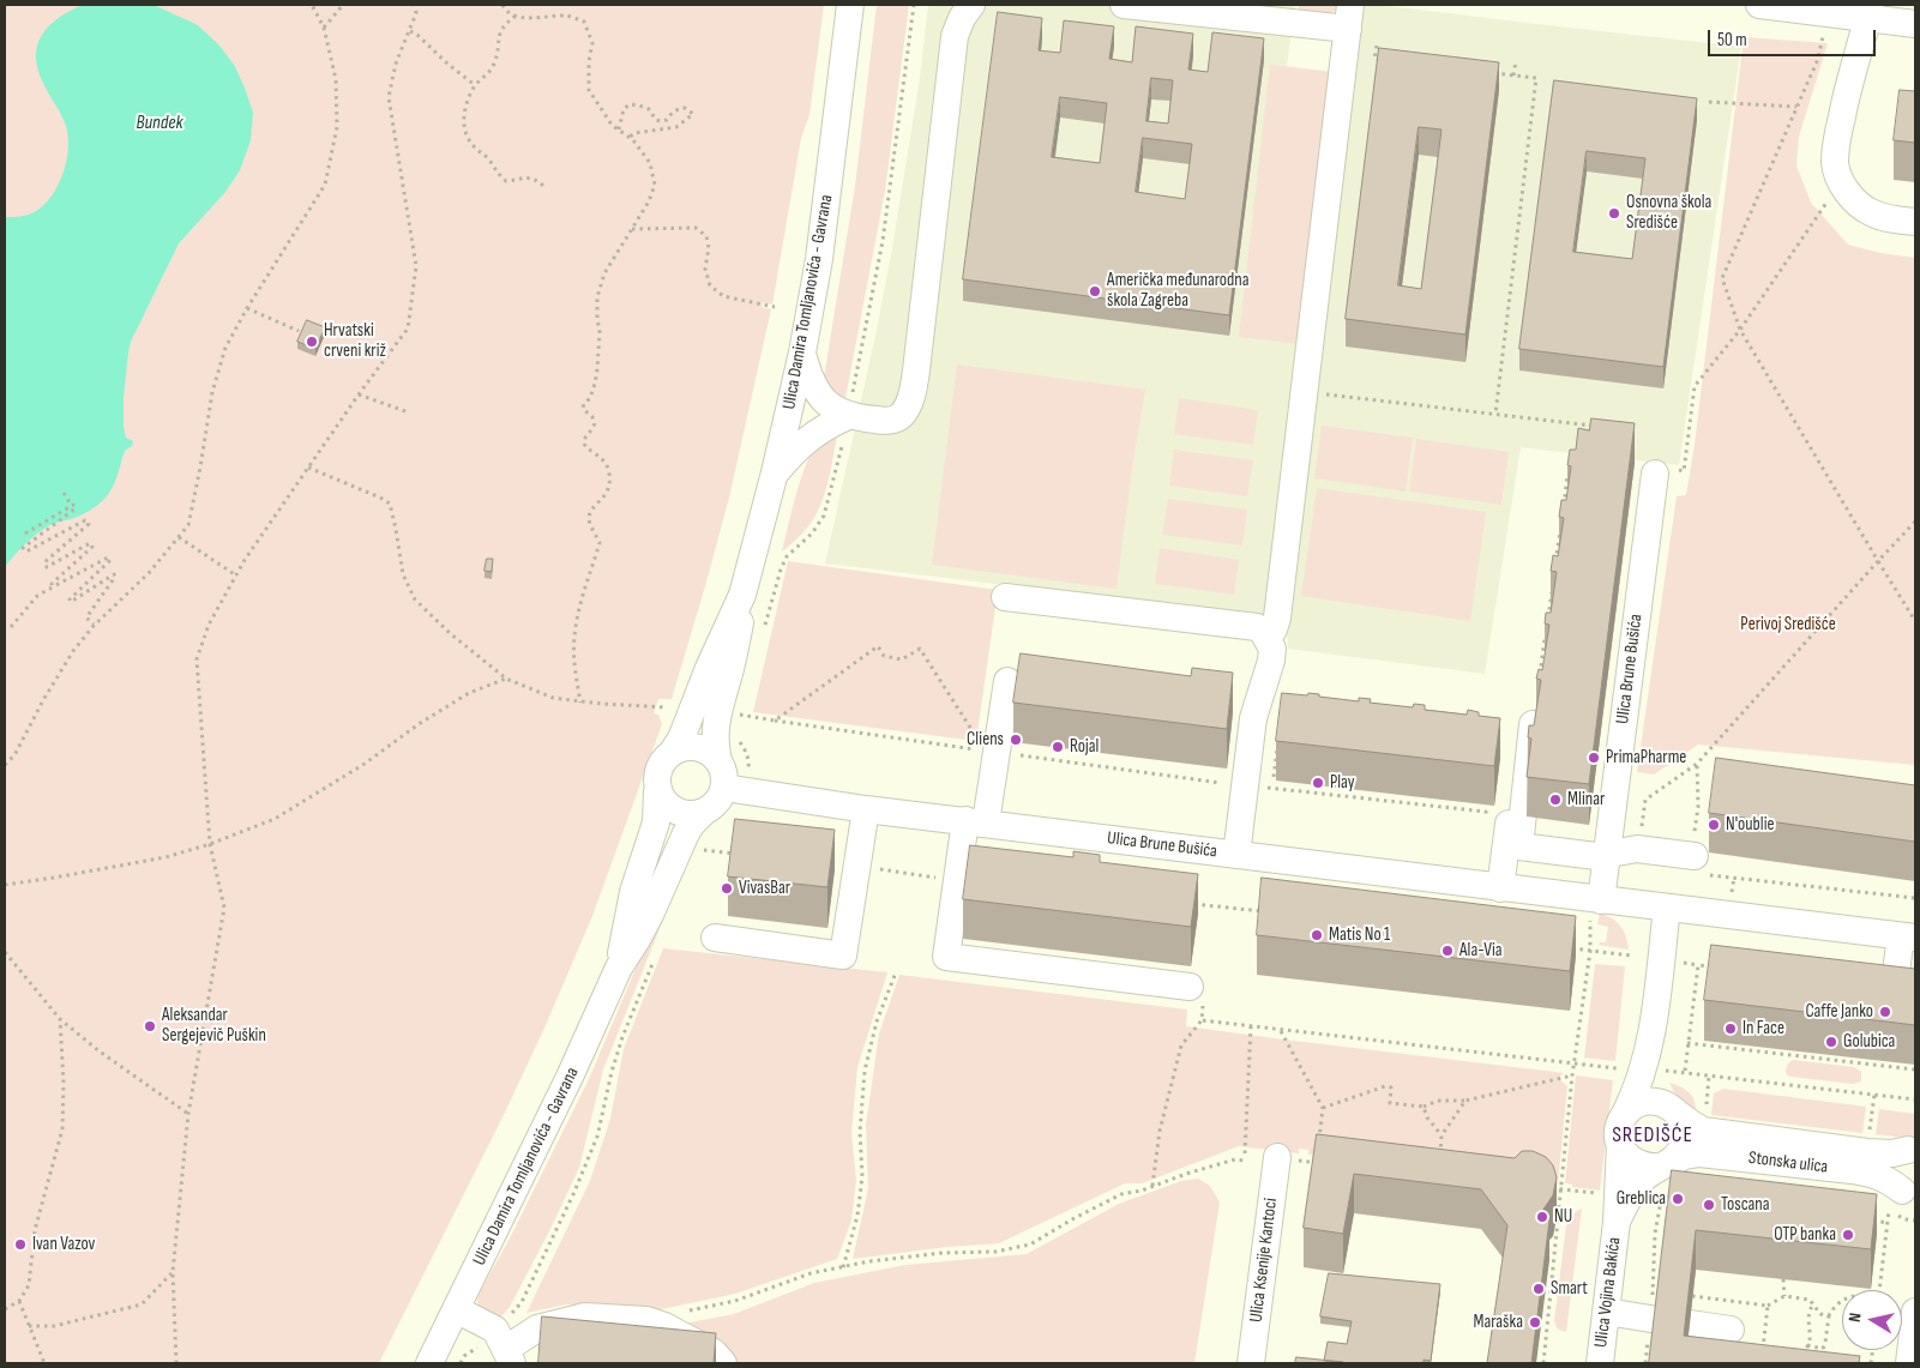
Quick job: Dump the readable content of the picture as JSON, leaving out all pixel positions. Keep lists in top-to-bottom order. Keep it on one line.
{"streets":{"street":["Ulica Damira Tomljanovića - Gavrana","Ulica Brune Bušića","Stonska ulica","Ulica Ksenije Kantoci","Ulica Vojina Bakića"]},"crossings":[["Ulica Damira Tomljanovića - Gavrana","Ulica Brune Bušića"],["Stonska ulica","Ulica Vojina Bakića"]],"districts":["SREDIŠĆE"],"water":["Bundek"],"parks":["Perivoj Središće"],"places":["Osnovna škola Središće","Američka međunarodna škola Zagreba","Hrvatski crveni križ","Cliens","Rojal","PrimaPharme","Play","Mlinar","N'oublie","VivasBar","Matis No 1","Ala-Via","Caffe Janko","Aleksandar Sergejevič Puškin","In Face","Golubica","Greblica","Toscana","NU","OTP banka","Ivan Vazov","Smart","Maraška"],"scale_bar":"50 m","north":"left"}
